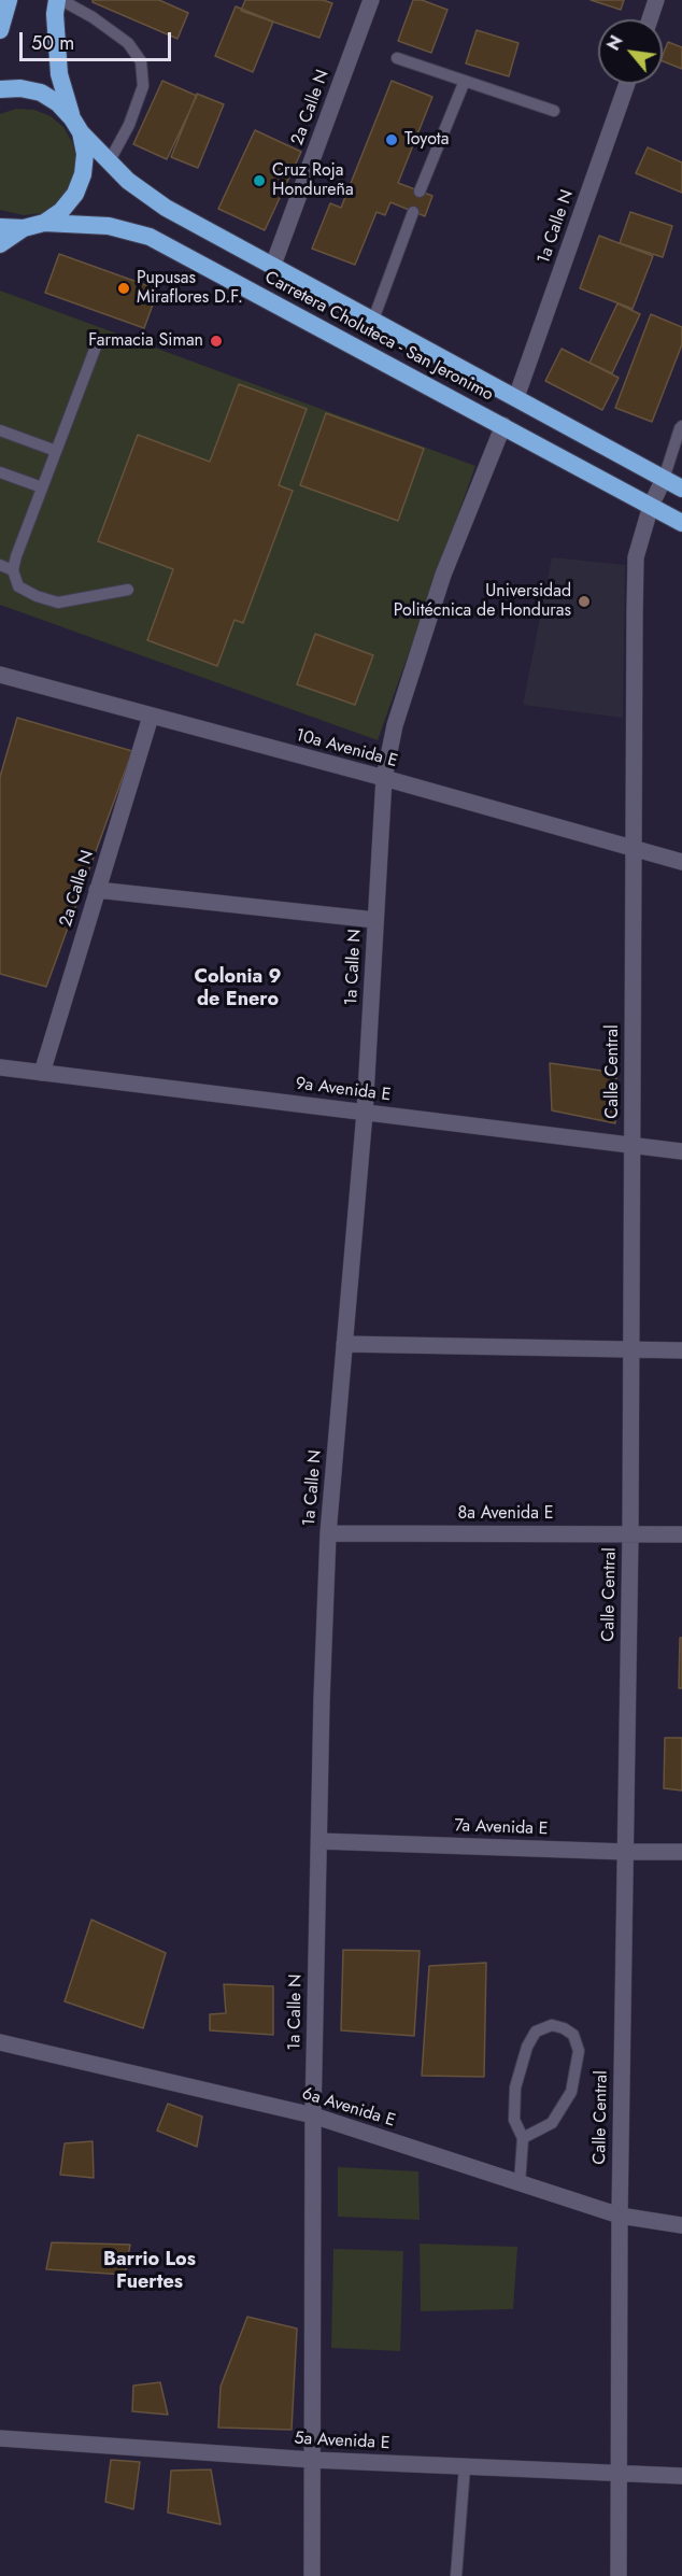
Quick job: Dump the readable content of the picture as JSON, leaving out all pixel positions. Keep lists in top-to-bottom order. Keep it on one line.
{"streets":{"highway":["Carretera Choluteca - San Jeronimo"],"street":["2a Calle N","1a Calle N","10a Avenida E","Calle Central","9a Avenida E","8a Avenida E","7a Avenida E","6a Avenida E","5a Avenida E"]},"crossings":[["2a Calle N","Carretera Choluteca - San Jeronimo"],["2a Calle N","10a Avenida E"],["2a Calle N","9a Avenida E"],["1a Calle N","Carretera Choluteca - San Jeronimo"],["1a Calle N","10a Avenida E"],["1a Calle N","9a Avenida E"],["1a Calle N","8a Avenida E"],["1a Calle N","7a Avenida E"],["1a Calle N","6a Avenida E"],["1a Calle N","5a Avenida E"],["Carretera Choluteca - San Jeronimo","Calle Central"],["10a Avenida E","Calle Central"],["Calle Central","9a Avenida E"],["Calle Central","8a Avenida E"],["Calle Central","7a Avenida E"],["Calle Central","6a Avenida E"],["Calle Central","5a Avenida E"]],"districts":["Colonia 9 de Enero","Barrio Los Fuertes"],"places":["Toyota","Cruz Roja Hondureña","Pupusas Miraflores D.F.","Farmacia Siman","Universidad Politécnica de Honduras"],"scale_bar":"50 m","north":"top left"}
